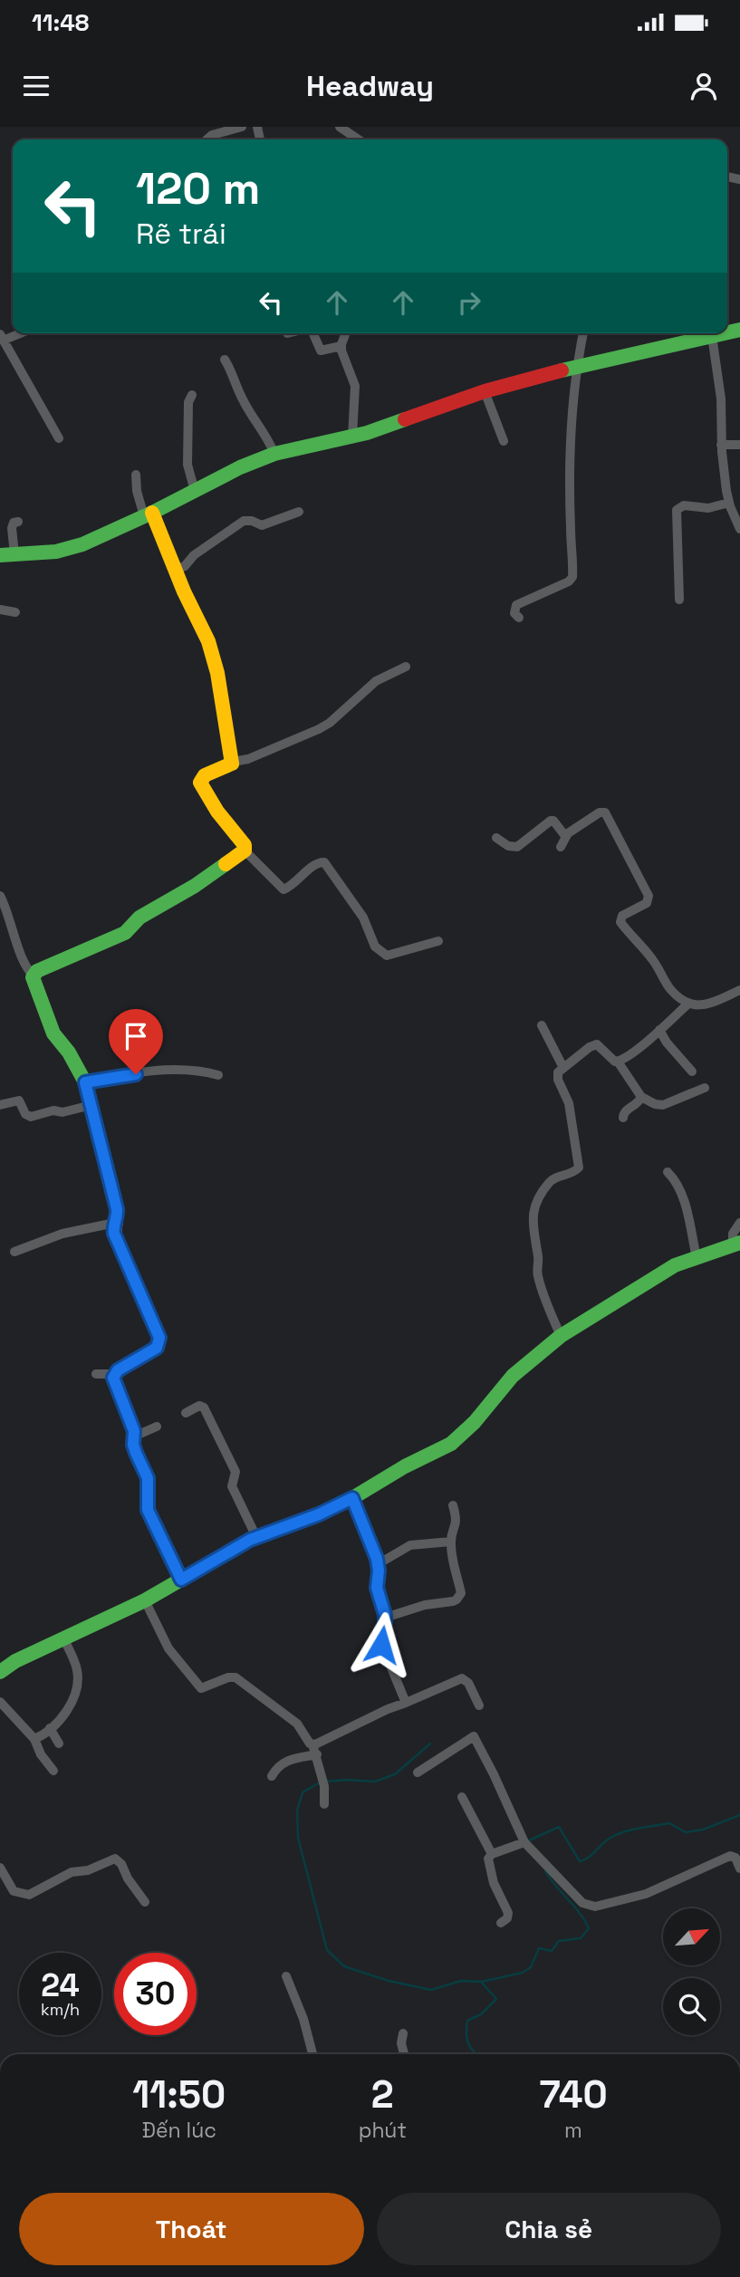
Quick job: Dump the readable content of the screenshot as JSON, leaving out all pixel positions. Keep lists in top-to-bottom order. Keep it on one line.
{"north":"top right","page":{"status":"11:48","header":"Headway","turn":["120 m","Rẽ trái"],"speed":"24 km/h","limit":"30","eta":["11:50","Đến lúc","2","phút","740","m"],"buttons":["Thoát","Chia sẻ"]}}
